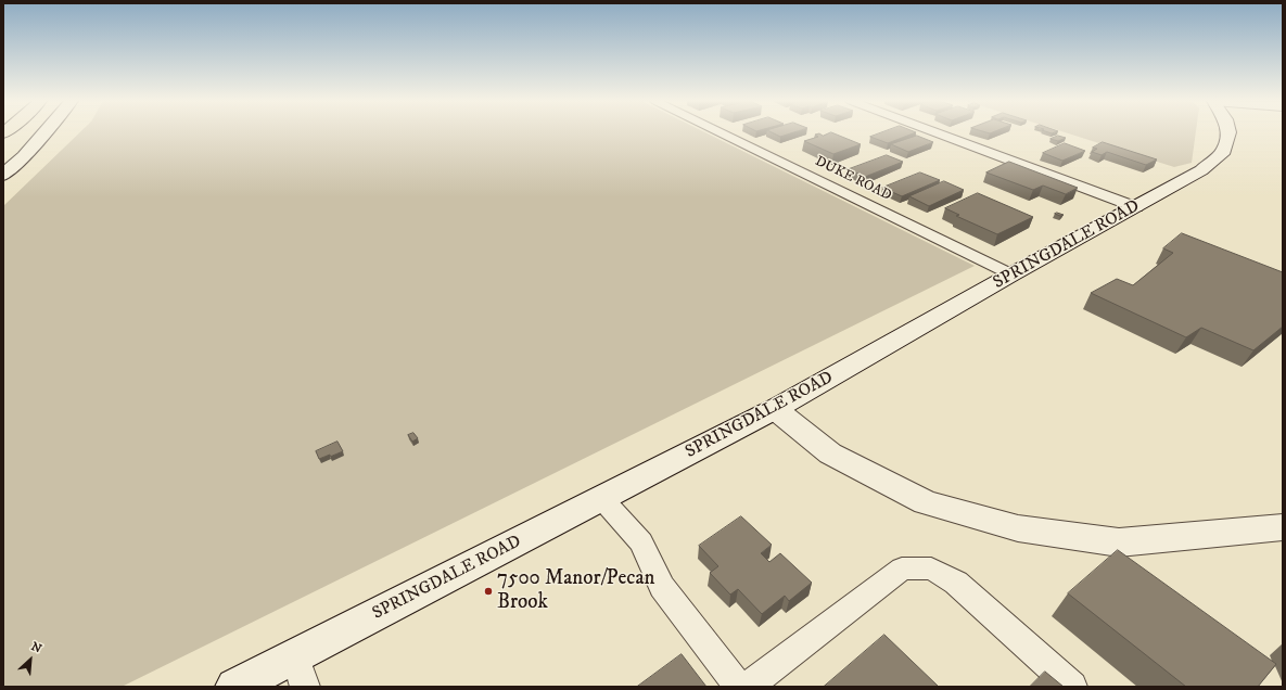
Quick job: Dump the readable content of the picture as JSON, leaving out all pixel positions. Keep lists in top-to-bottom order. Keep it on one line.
{"streets":{"main road":["SPRINGDALE ROAD"],"street":["DUKE ROAD"]},"crossings":[["DUKE ROAD","SPRINGDALE ROAD"]],"places":["7500 Manor/Pecan Brook"],"north":"top right"}
